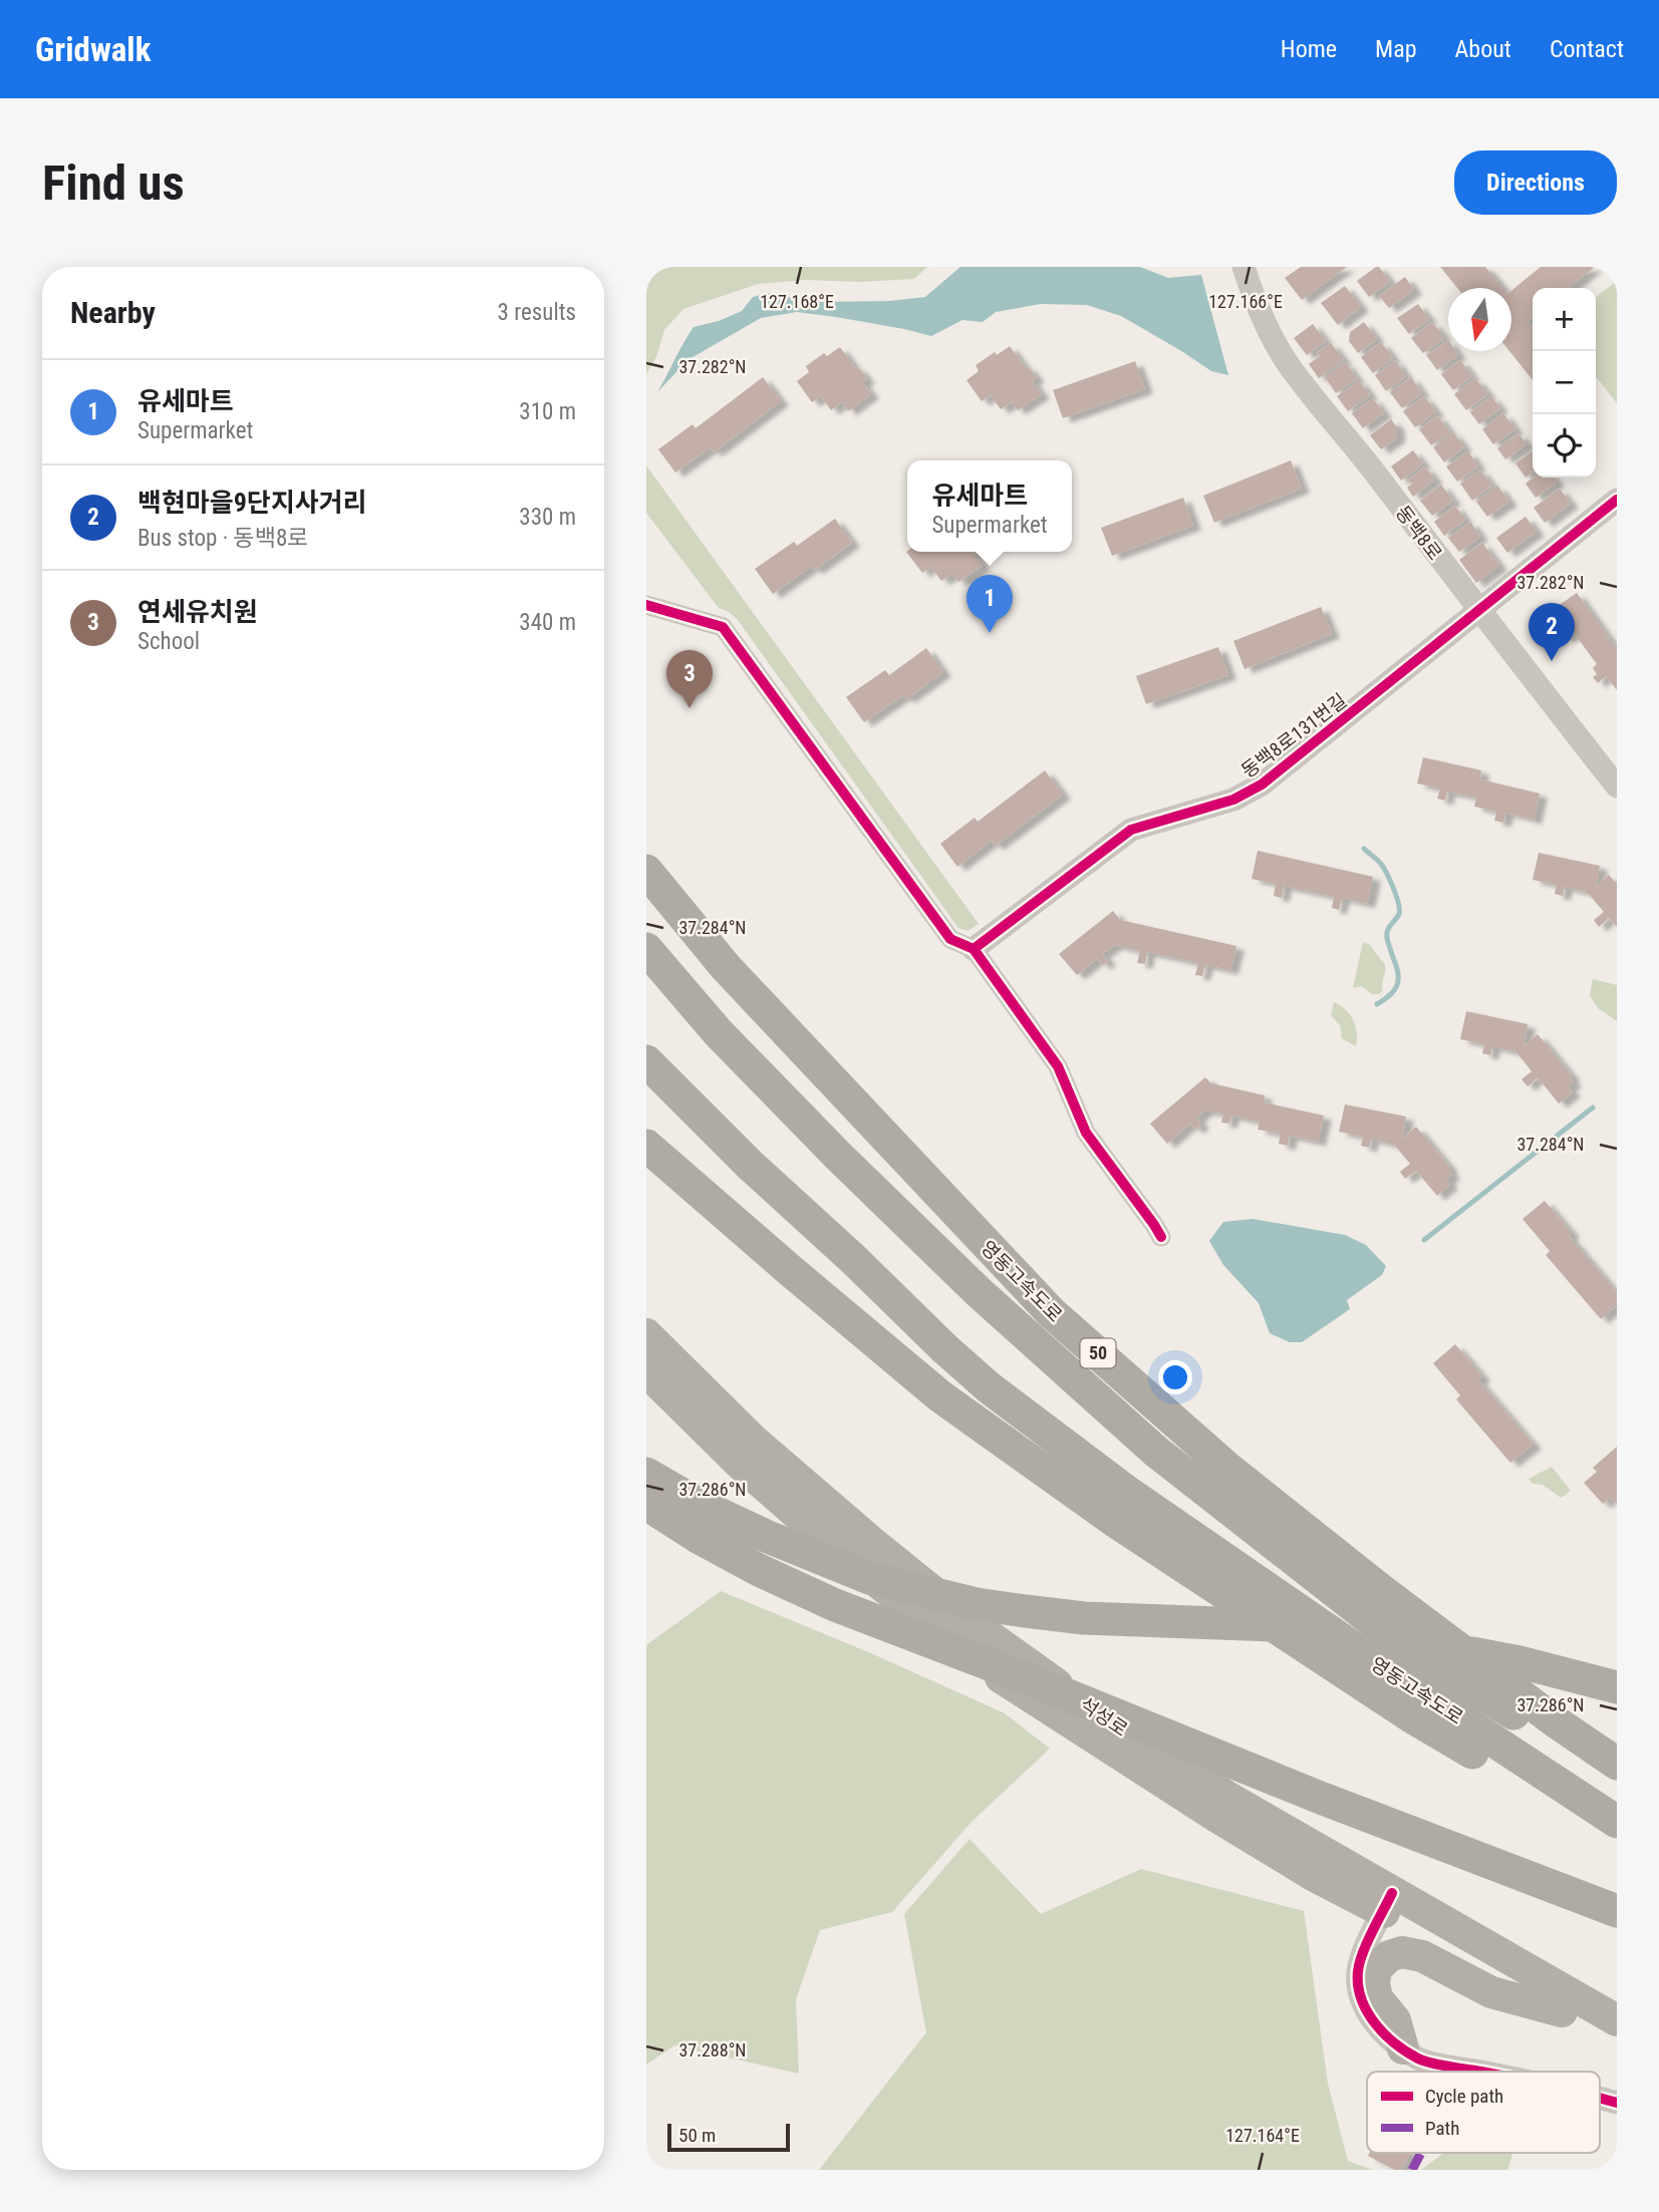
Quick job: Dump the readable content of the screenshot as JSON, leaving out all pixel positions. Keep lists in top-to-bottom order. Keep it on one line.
{"streets":{"highway":["영동고속도로","50","석성로"],"street":["동백8로","동백8로131번길"]},"crossings":[["동백8로","동백8로131번길"]],"legend":["Cycle path","Path"],"scale_bar":"50 m","north":"bottom","page":{"header":"Gridwalk","nav":["Home","Map","About","Contact"],"buttons":"Directions","title":"Find us","heading":["Nearby","3 results"],"map_buttons":["+","−"],"list":[{"mark":"1","name":"유세마트","note":"Supermarket","value":"310 m"},{"mark":"2","name":"백현마을9단지사거리","note":"Bus stop · 동백8로","value":"330 m"},{"mark":"3","name":"연세유치원","note":"School","value":"340 m"}],"popup":["유세마트","Supermarket"],"pins":["1","2","3"],"scale":"50 m"},"coordinates":["127.168°E","127.166°E","37.282°N","37.284°N","37.286°N","37.288°N","127.164°E"]}
